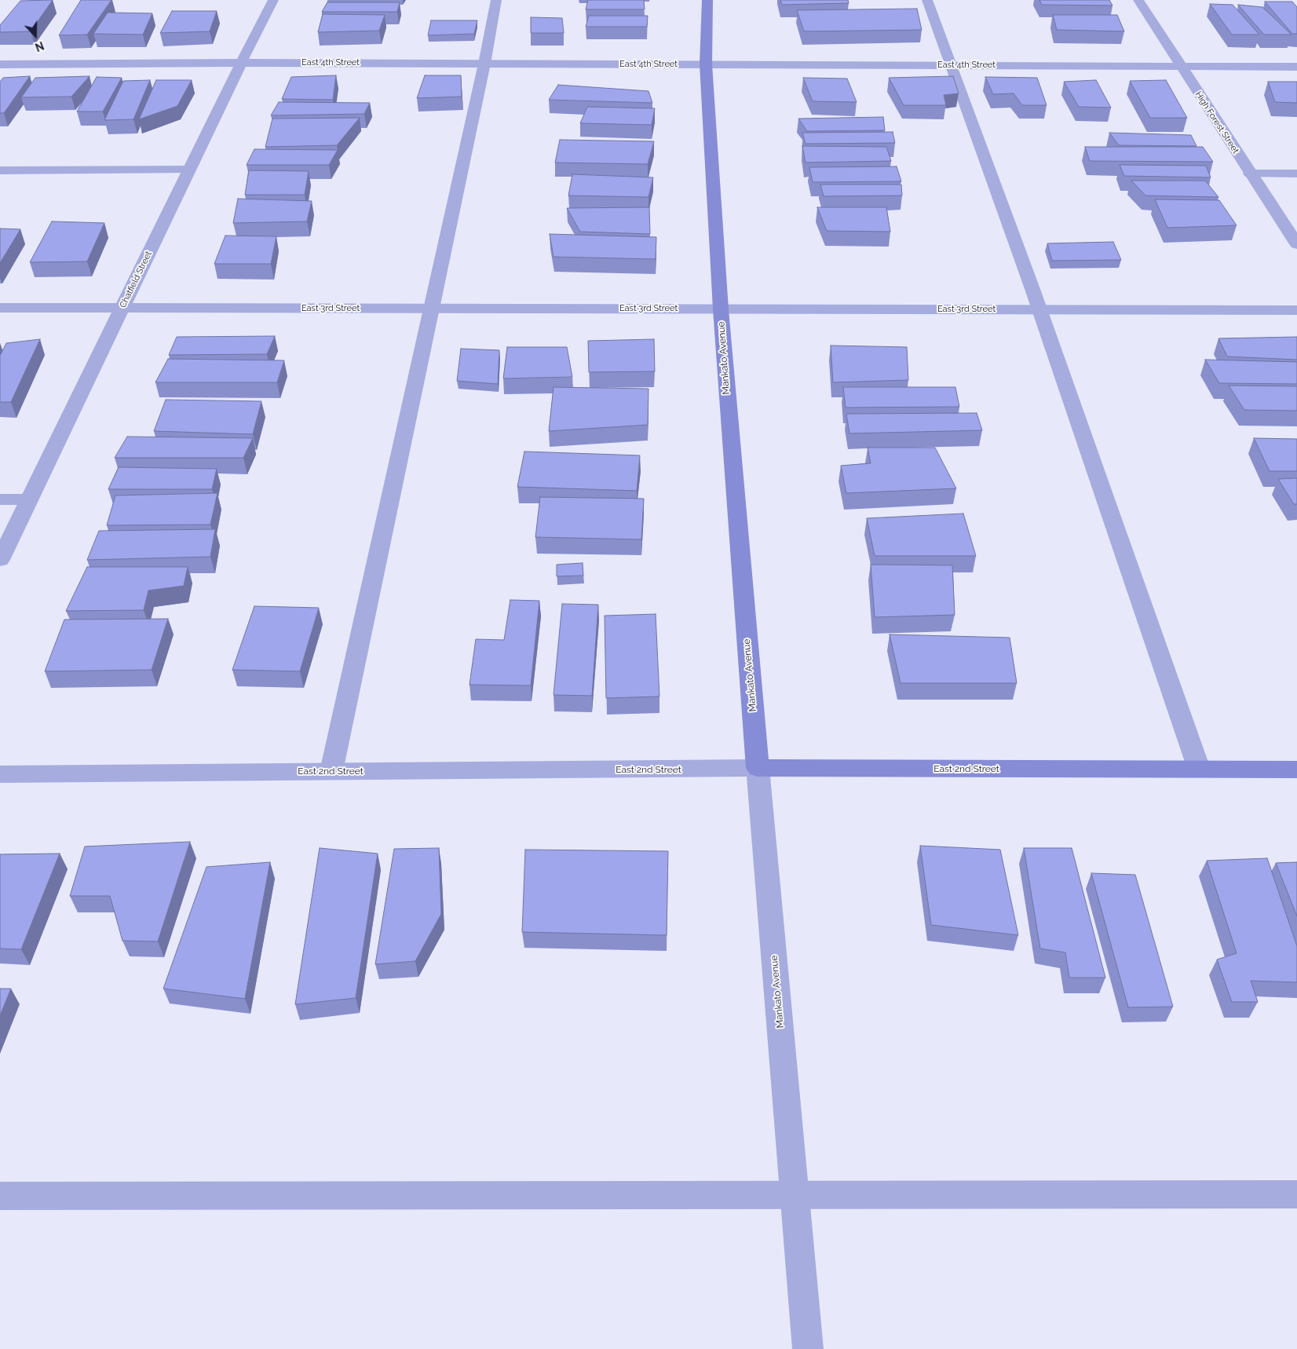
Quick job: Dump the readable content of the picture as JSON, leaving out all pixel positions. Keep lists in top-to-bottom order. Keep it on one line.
{"streets":{"street":["East 4th Street","High Forest Street","Chatfield Street","East 3rd Street","Mankato Avenue","East 2nd Street"]},"crossings":[["East 4th Street","High Forest Street"],["East 4th Street","Chatfield Street"],["East 4th Street","Mankato Avenue"],["Chatfield Street","East 3rd Street"],["East 3rd Street","Mankato Avenue"],["Mankato Avenue","East 2nd Street"]],"north":"bottom"}
